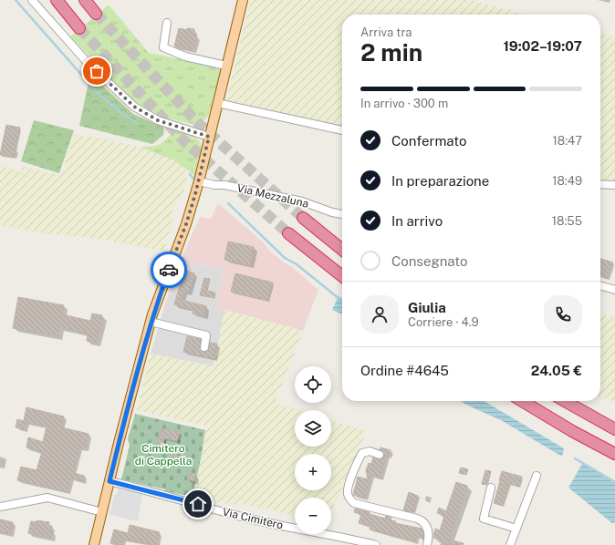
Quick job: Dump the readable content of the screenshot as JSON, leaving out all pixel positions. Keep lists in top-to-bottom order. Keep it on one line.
{"streets":{"street":["Via Mezzaluna","Via Cimitero"]},"parks":["Cimitero di Cappella"],"page":{"heading":["2 min","Arriva tra","19:02–19:07"],"panel":["Giulia","Corriere · 4.9","Ordine #4645","24.05 €"],"bar":"In arrivo · 300 m","list":[["Confermato","18:47"],["In preparazione","18:49"],["In arrivo","18:55"],"Consegnato"],"map_buttons":["+","−"]}}
